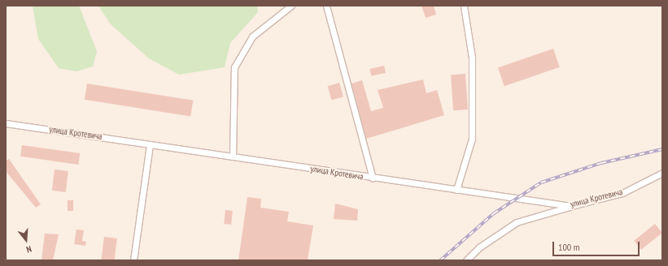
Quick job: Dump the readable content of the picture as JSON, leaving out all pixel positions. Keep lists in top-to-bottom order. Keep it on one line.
{"streets":{"street":["улица Кротевича"]},"scale_bar":"100 m","north":"bottom"}
